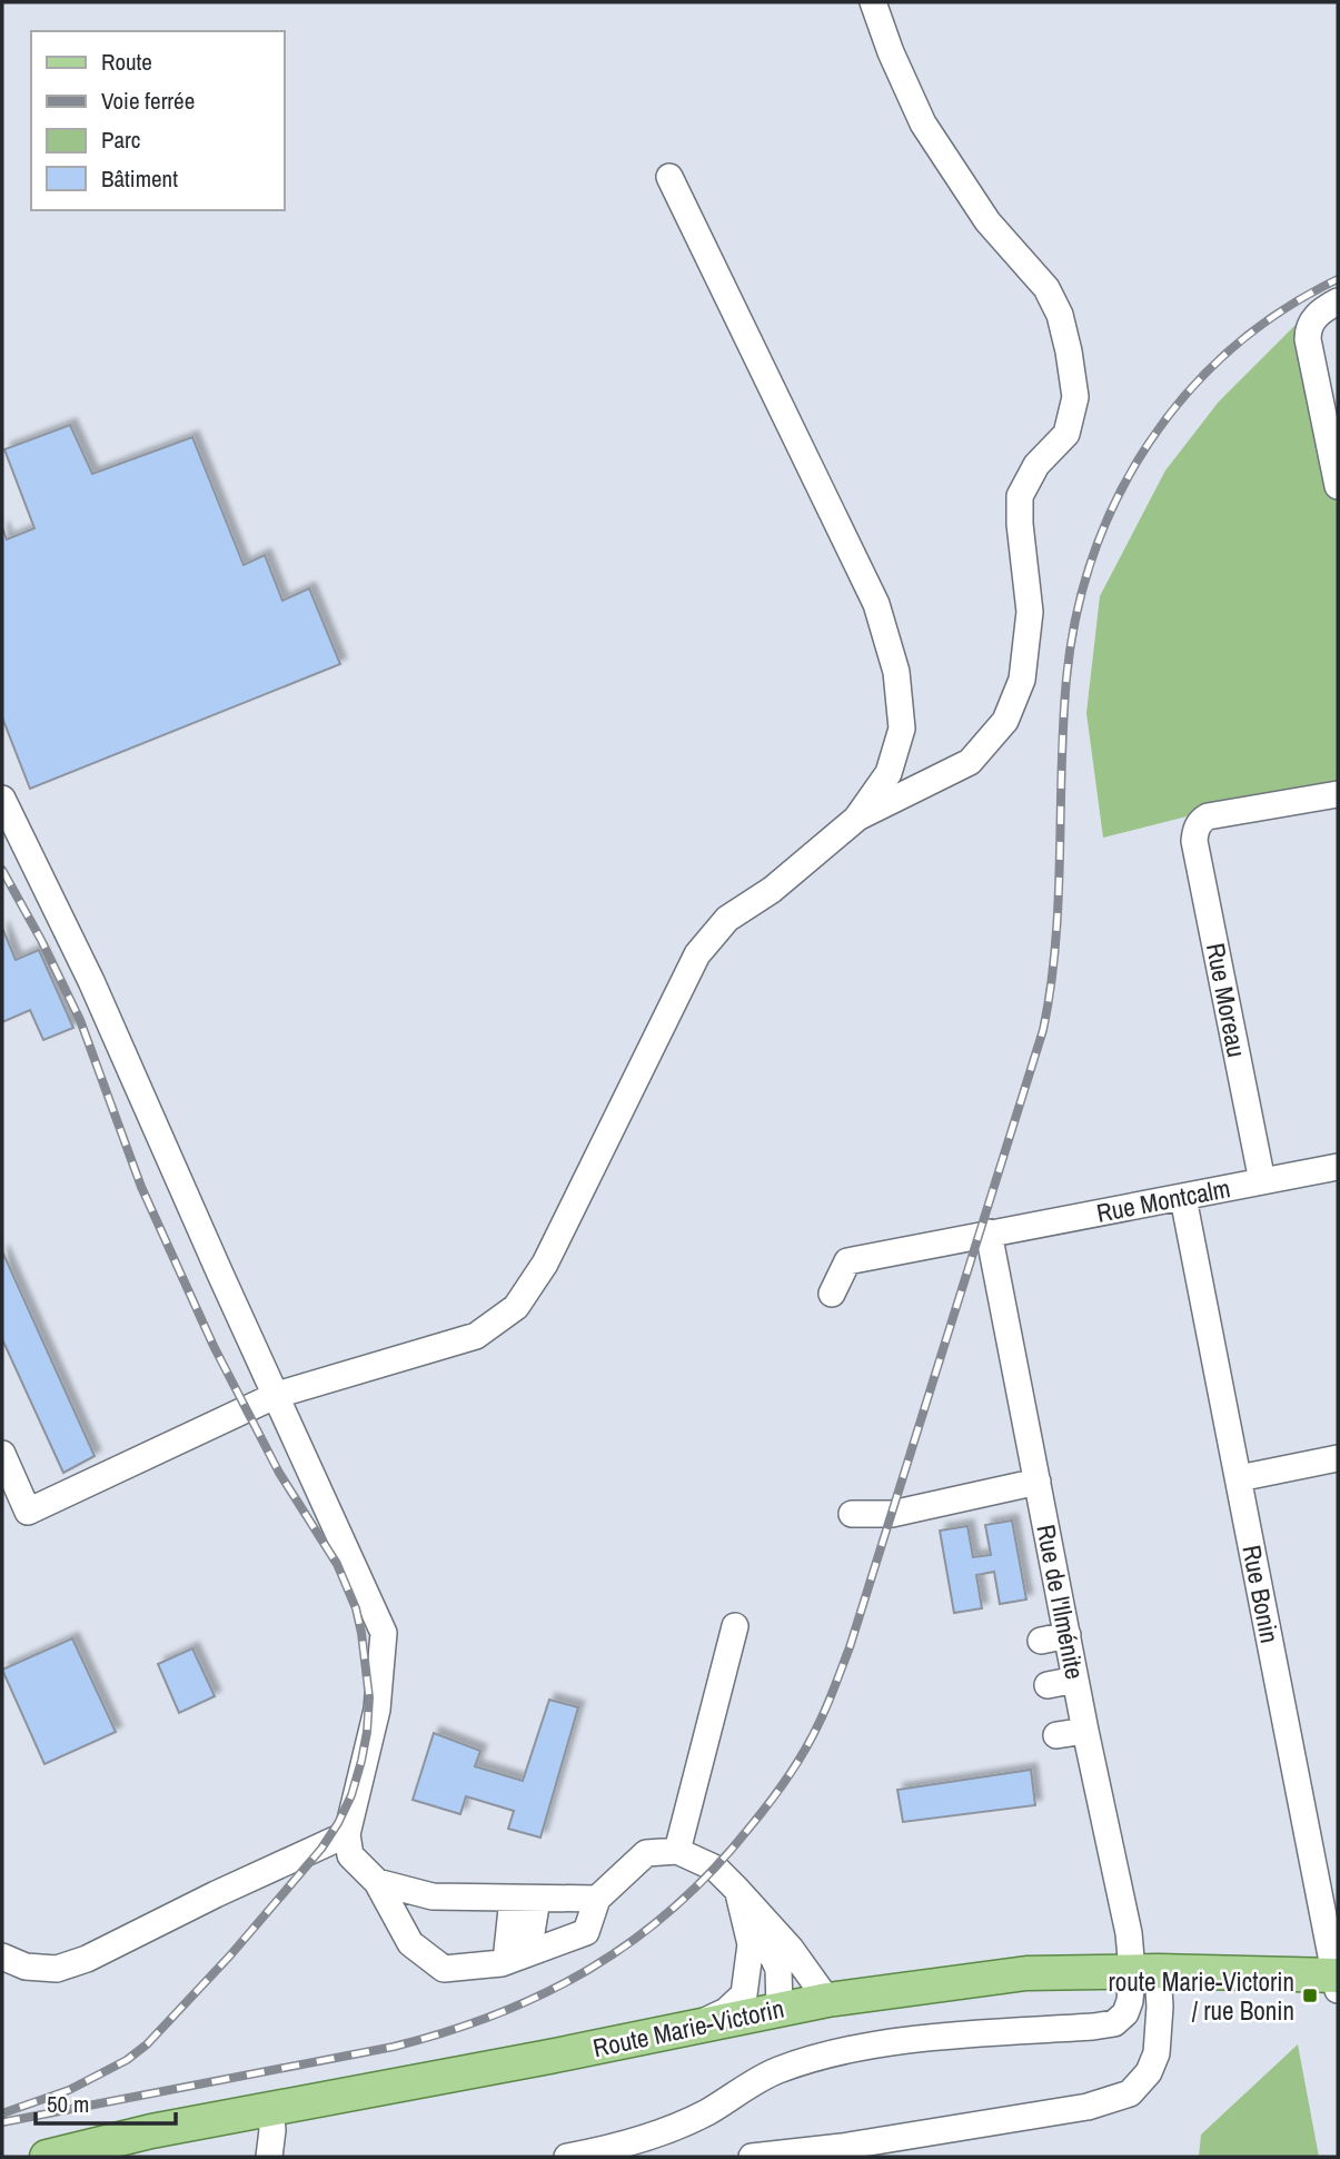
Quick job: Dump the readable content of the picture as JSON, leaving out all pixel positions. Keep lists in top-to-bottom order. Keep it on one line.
{"streets":{"main road":["Route Marie-Victorin"],"street":["Rue Moreau","Rue Montcalm","Rue Bonin","Rue de l'Ilménite"]},"crossings":[["Rue Moreau","Rue Montcalm"],["Rue Montcalm","Rue Bonin"],["Rue Montcalm","Rue de l'Ilménite"],["Rue Bonin","Route Marie-Victorin"],["Rue de l'Ilménite","Route Marie-Victorin"]],"places":{"transit":["route Marie-Victorin / rue Bonin"]},"legend":["Route","Voie ferrée","Parc","Bâtiment"],"scale_bar":"50 m"}
